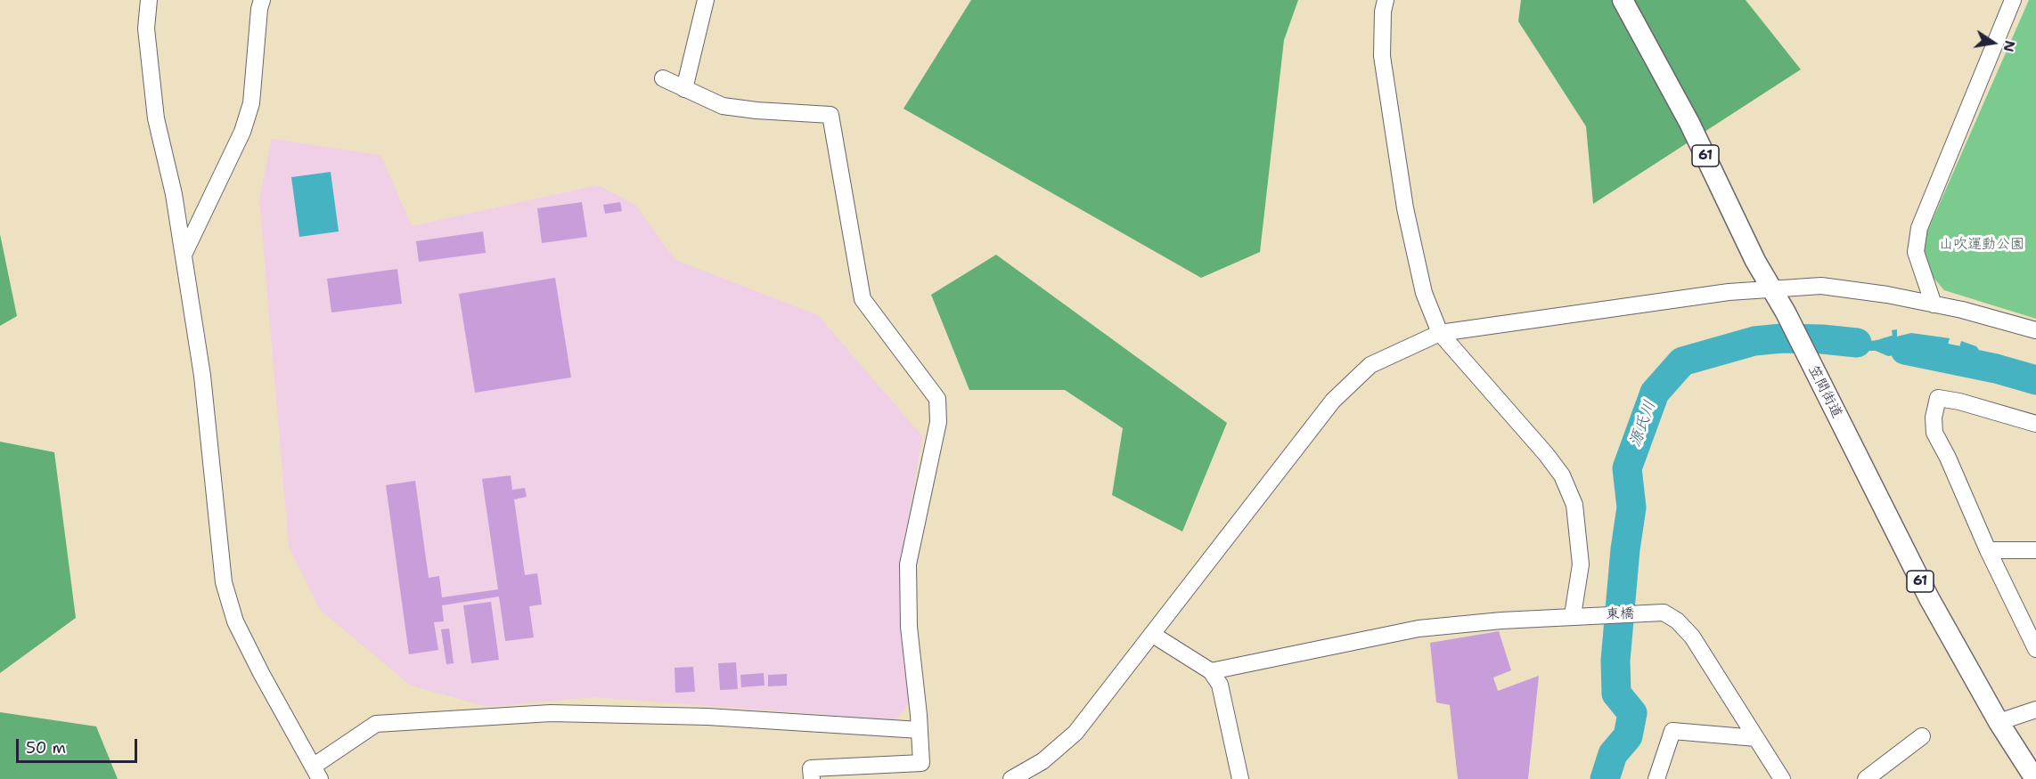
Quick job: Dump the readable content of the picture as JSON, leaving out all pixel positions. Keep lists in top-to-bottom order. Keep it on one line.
{"streets":{"main road":["61","笠間街道"],"street":["東橋"]},"water":["源氏川"],"parks":["山吹運動公園"],"scale_bar":"50 m","north":"right"}
